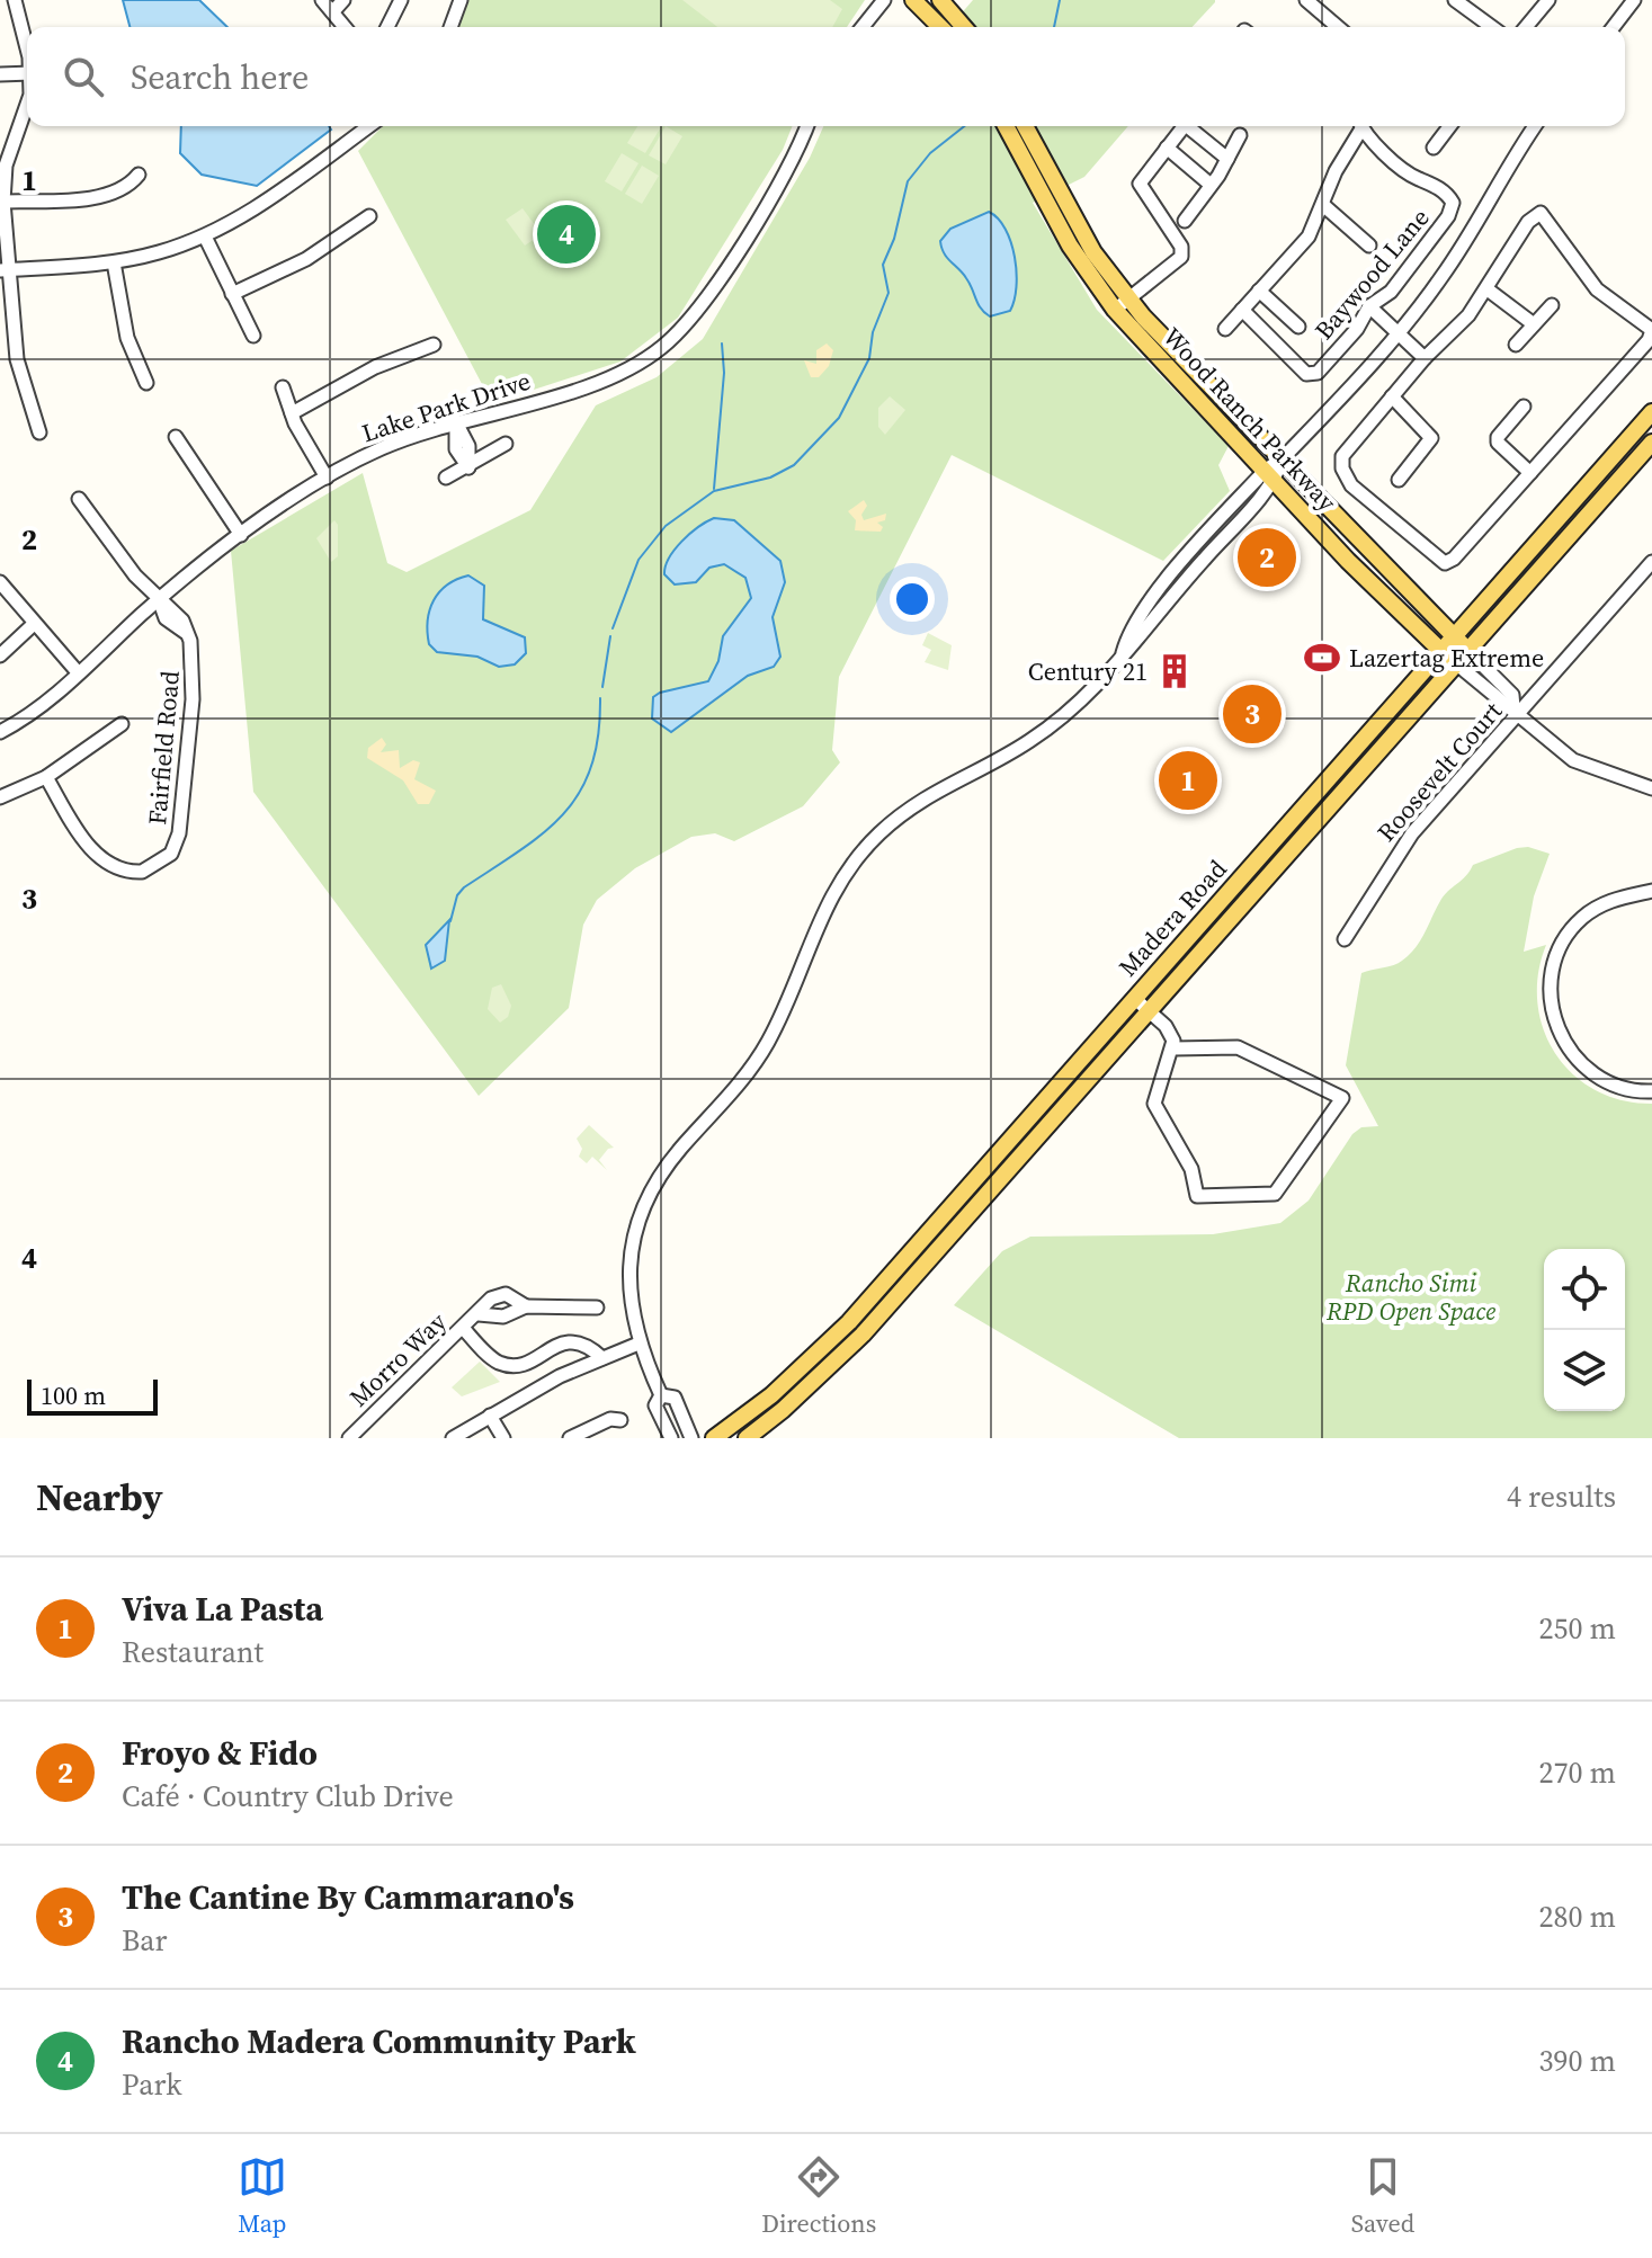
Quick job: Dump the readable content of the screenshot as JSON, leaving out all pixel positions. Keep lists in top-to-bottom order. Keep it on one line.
{"streets":{"main road":["Wood Ranch Parkway","Madera Road"],"street":["Baywood Lane","Lake Park Drive","Fairfield Road","Roosevelt Court","Morro Way"]},"crossings":[["Lake Park Drive","Fairfield Road"],["Wood Ranch Parkway","Roosevelt Court"],["Wood Ranch Parkway","Madera Road"]],"parks":["Rancho Simi RPD Open Space"],"places":{"sports":["Lazertag Extreme"],"building":["Century 21"]},"scale_bar":"100 m","page":{"search":"Search here","pins":["4","2","3","1"],"scale":"100 m","heading":["Nearby","4 results"],"list":[{"mark":"1","name":"Viva La Pasta","note":"Restaurant","value":"250 m"},{"mark":"2","name":"Froyo & Fido","note":"Café · Country Club Drive","value":"270 m"},{"mark":"3","name":"The Cantine By Cammarano's","note":"Bar","value":"280 m"},{"mark":"4","name":"Rancho Madera Community Park","note":"Park","value":"390 m"}],"nav":["Map","Directions","Saved"]},"grid":{"rows":["1","2","3","4"]}}
